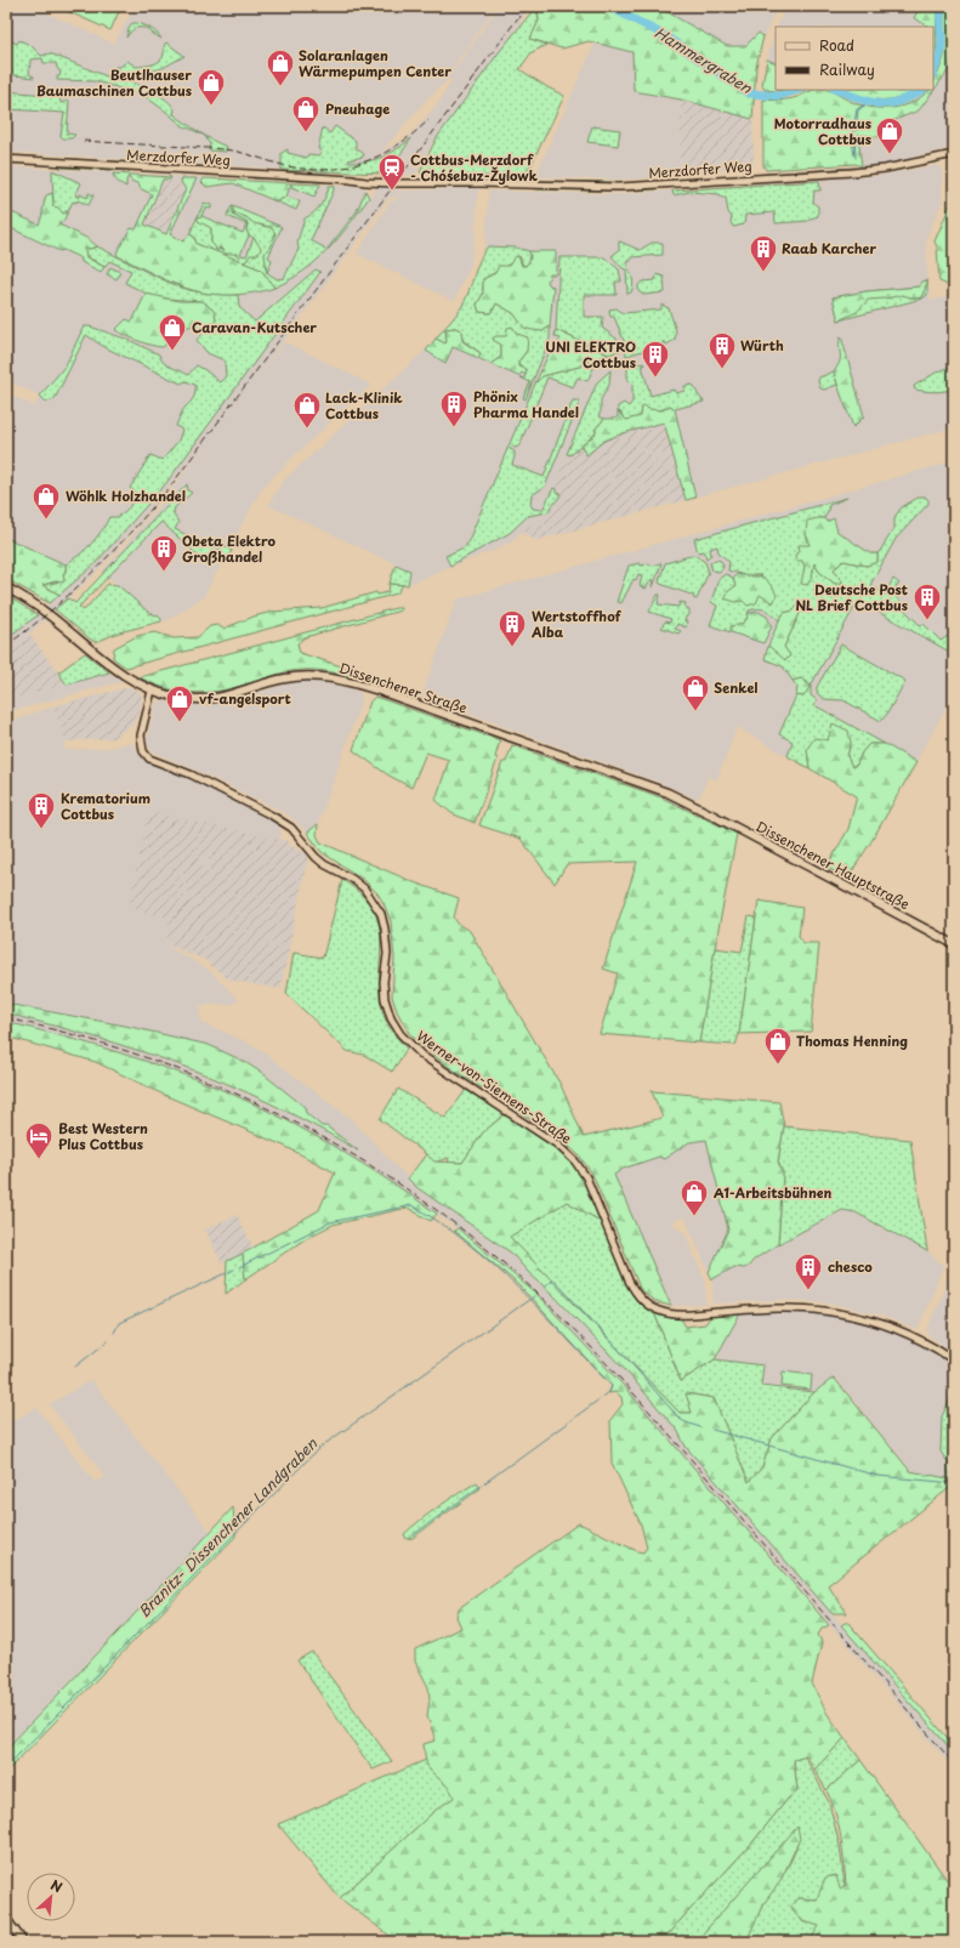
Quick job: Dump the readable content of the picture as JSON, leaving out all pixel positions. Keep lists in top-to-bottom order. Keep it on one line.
{"streets":{"main road":["Dissenchener Straße","Dissenchener Hauptstraße"],"street":["Merzdorfer Weg","Werner-von-Siemens-Straße"]},"crossings":[["Dissenchener Straße","Dissenchener Hauptstraße"],["Dissenchener Straße","Werner-von-Siemens-Straße"]],"water":["Hammergraben","Branitz- Dissenchener Landgraben"],"places":{"shop":["Solaranlagen Wärmepumpen Center","Beutlhauser Baumaschinen Cottbus","Pneuhage","Motorradhaus Cottbus","Caravan-Kutscher","Lack-Klinik Cottbus","Wöhlk Holzhandel","Senkel","vf-angelsport","Thomas Henning","A1-Arbeitsbühnen"],"station":["Cottbus-Merzdorf - Chóśebuz-Žylowk"],"building":["Raab Karcher","Würth","UNI ELEKTRO Cottbus","Phönix Pharma Handel","Obeta Elektro Großhandel","Deutsche Post NL Brief Cottbus","Wertstoffhof Alba","Krematorium Cottbus","chesco"],"hotel":["Best Western Plus Cottbus"]},"legend":["Road","Railway"],"north":"top right"}
